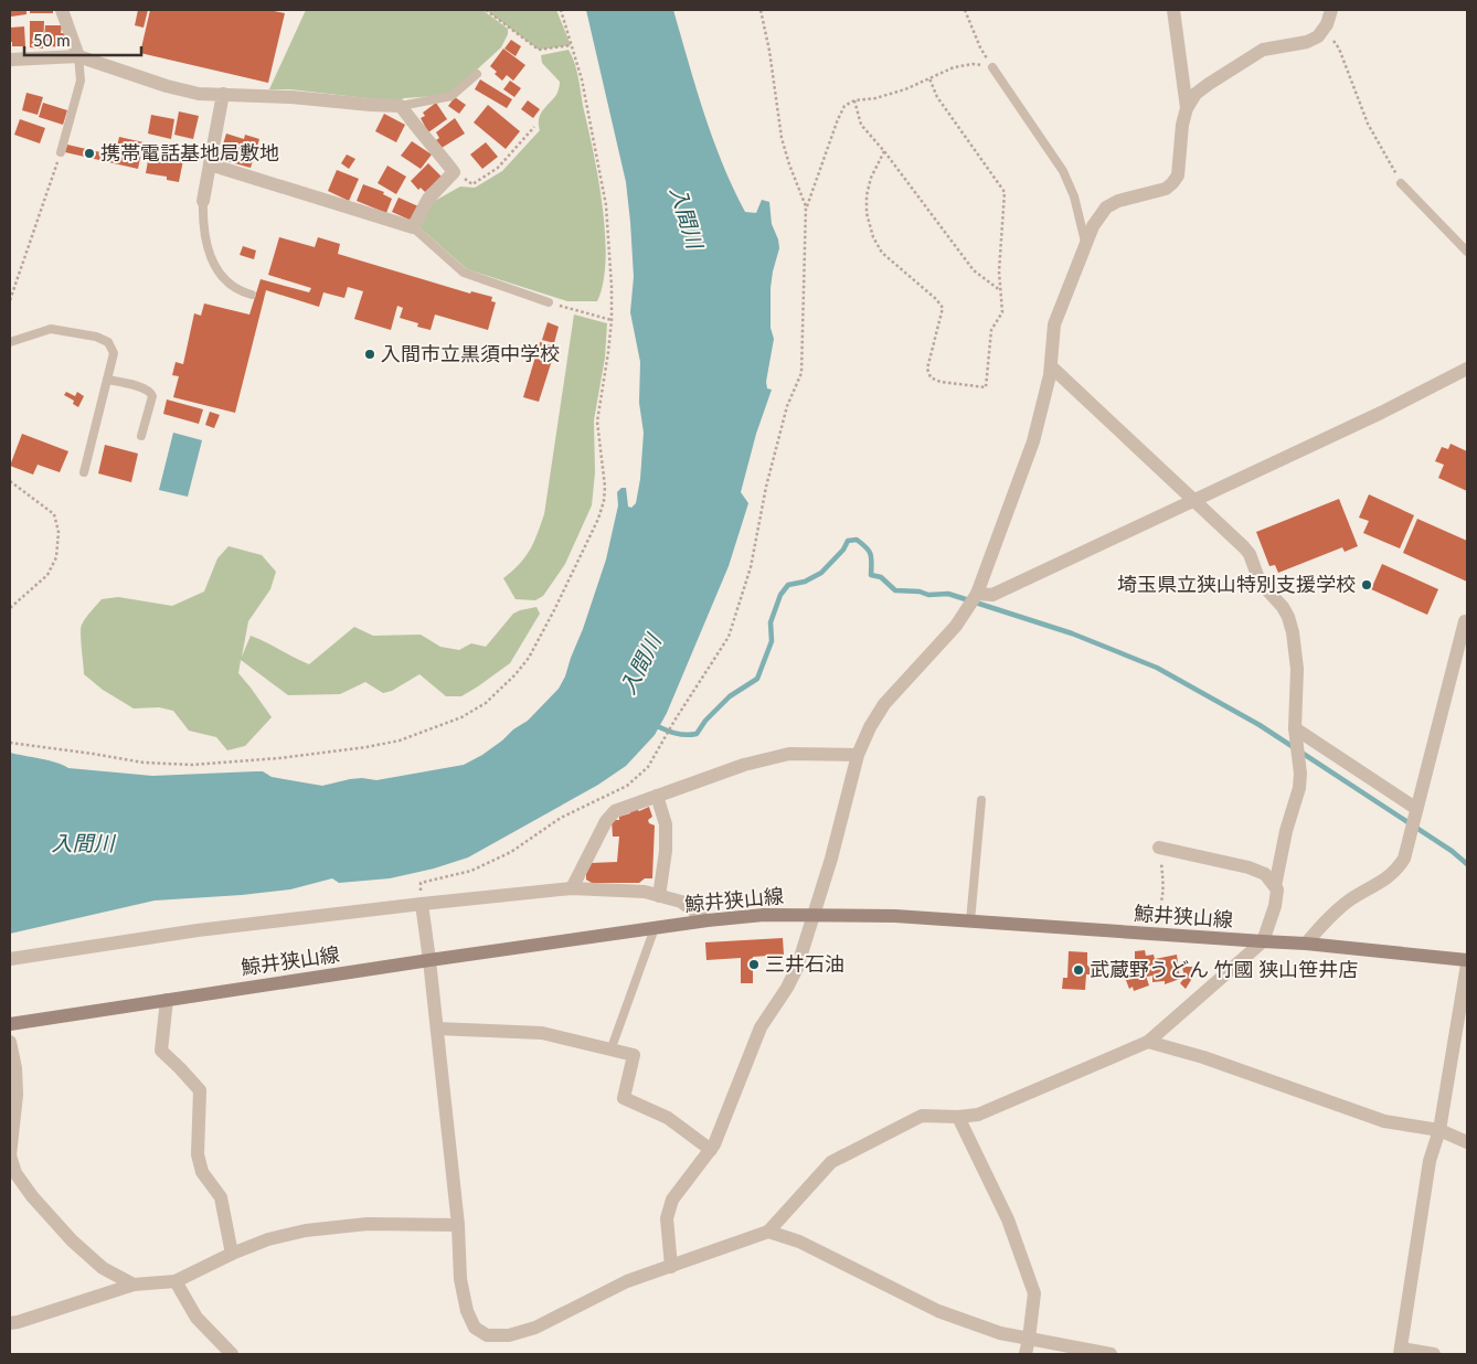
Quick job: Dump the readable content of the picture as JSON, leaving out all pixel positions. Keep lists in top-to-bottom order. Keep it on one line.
{"streets":{"main road":["鯨井狭山線"]},"water":["入間川"],"places":["携帯電話基地局敷地","入間市立黒須中学校","埼玉県立狭山特別支援学校","三井石油","武蔵野うどん 竹國 狭山笹井店"],"scale_bar":"50 m"}
